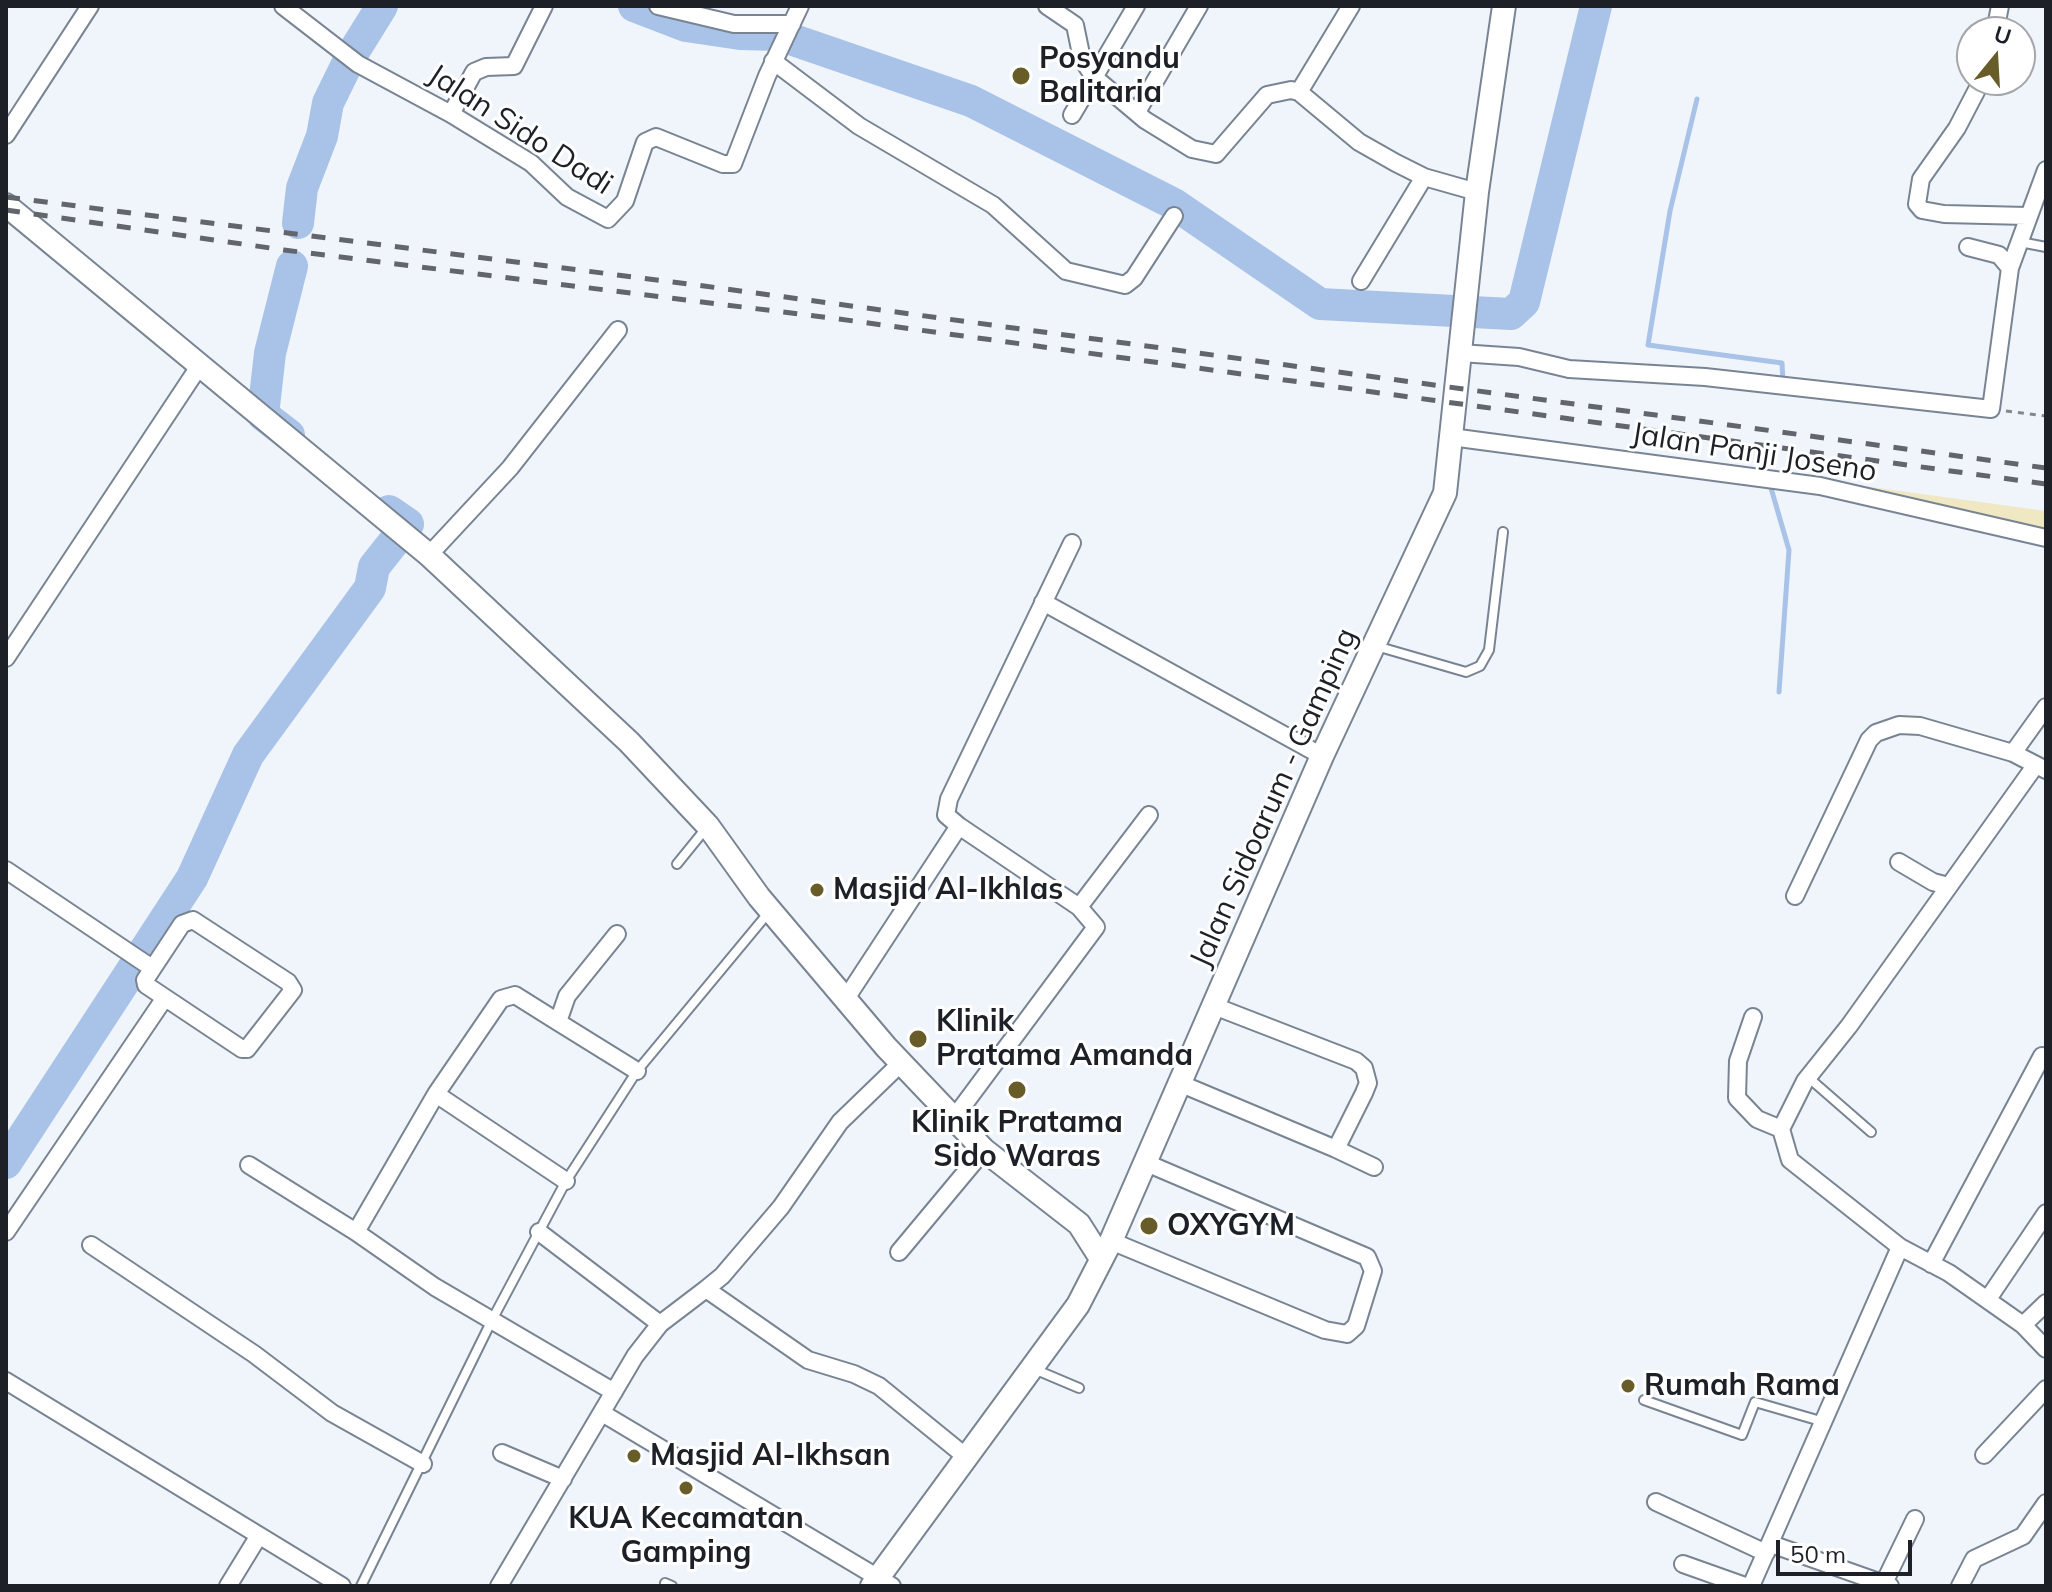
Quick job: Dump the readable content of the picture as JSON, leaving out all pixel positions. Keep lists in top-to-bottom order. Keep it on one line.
{"streets":{"main road":["Jalan Sidoarum - Gamping"],"street":["Jalan Sido Dadi","Jalan Panji Joseno"]},"crossings":[["Jalan Panji Joseno","Jalan Sidoarum - Gamping"]],"places":["Posyandu Balitaria","Masjid Al-Ikhlas","Klinik Pratama Amanda","Klinik Pratama Sido Waras","OXYGYM","Rumah Rama","Masjid Al-Ikhsan","KUA Kecamatan Gamping"],"scale_bar":"50 m","north":"top"}
